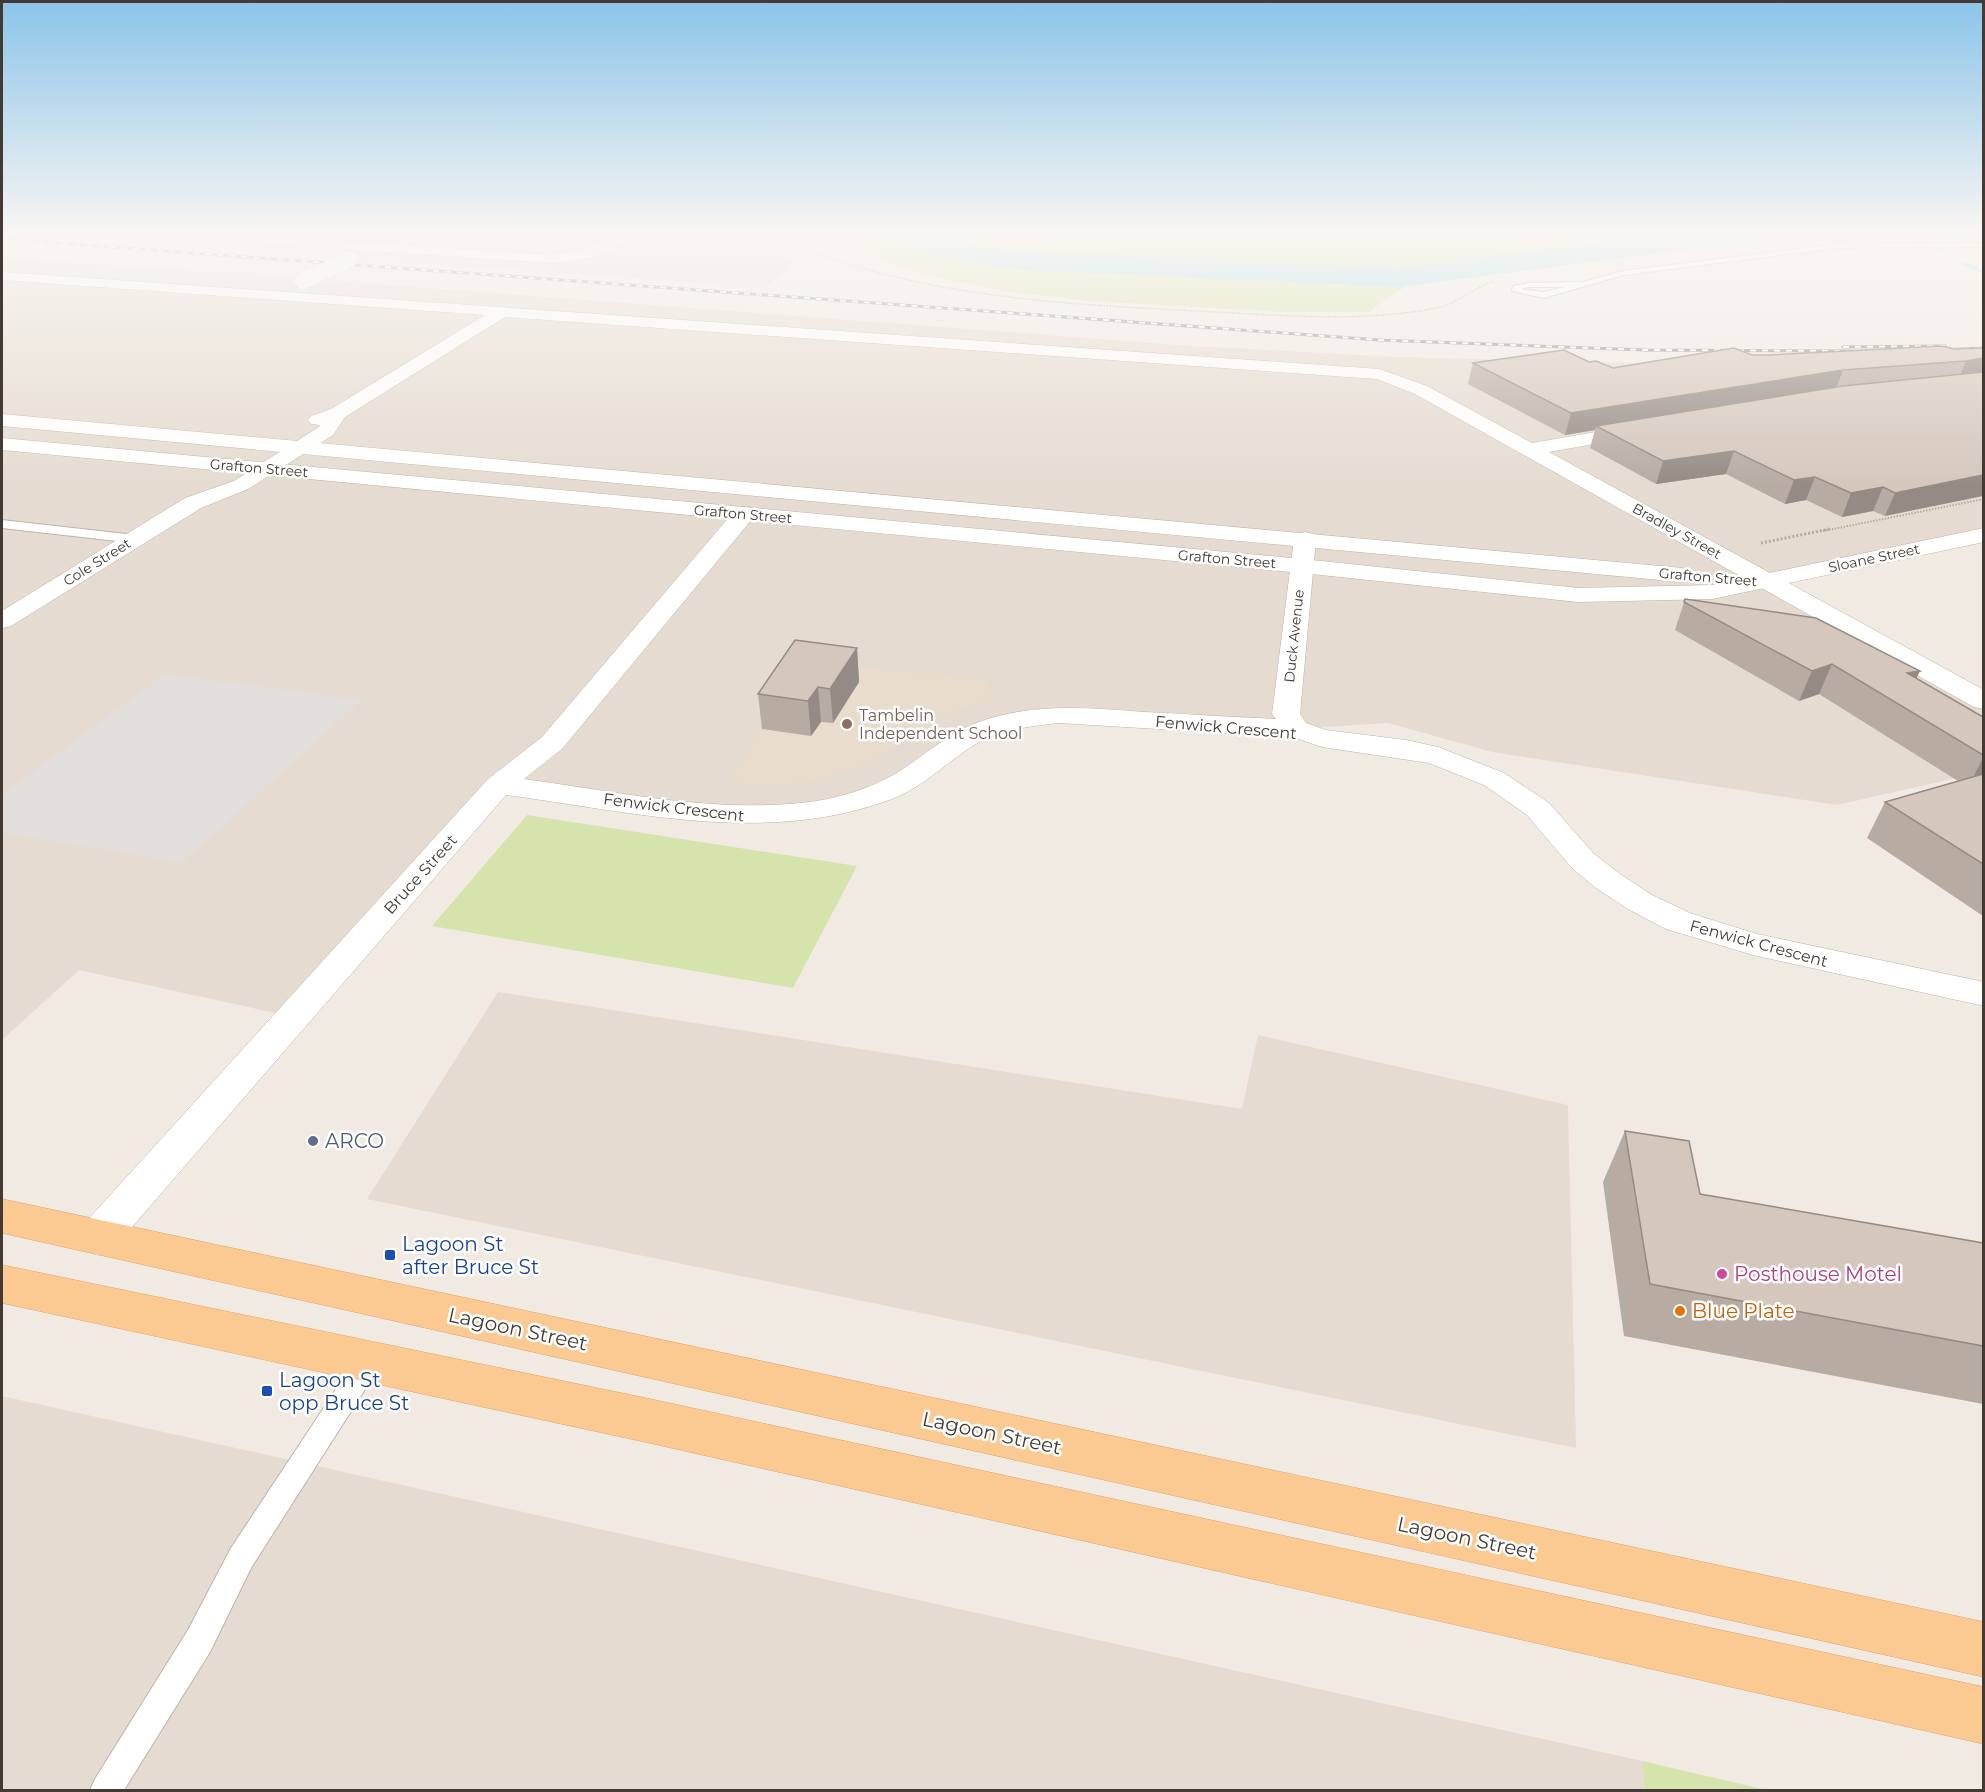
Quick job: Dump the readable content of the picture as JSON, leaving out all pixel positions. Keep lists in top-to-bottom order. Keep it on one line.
{"streets":{"main road":["Lagoon Street"],"street":["Grafton Street","Bradley Street","Sloane Street","Cole Street","Duck Avenue","Fenwick Crescent","Bruce Street"]},"crossings":[["Grafton Street","Bradley Street"],["Grafton Street","Sloane Street"],["Grafton Street","Cole Street"],["Grafton Street","Duck Avenue"],["Grafton Street","Bruce Street"],["Bradley Street","Sloane Street"],["Duck Avenue","Fenwick Crescent"],["Fenwick Crescent","Bruce Street"],["Bruce Street","Lagoon Street"]],"places":{"other":["Tambelin Independent School","ARCO","Posthouse Motel","Blue Plate"],"transit":["Lagoon St after Bruce St","Lagoon St opp Bruce St"]}}
